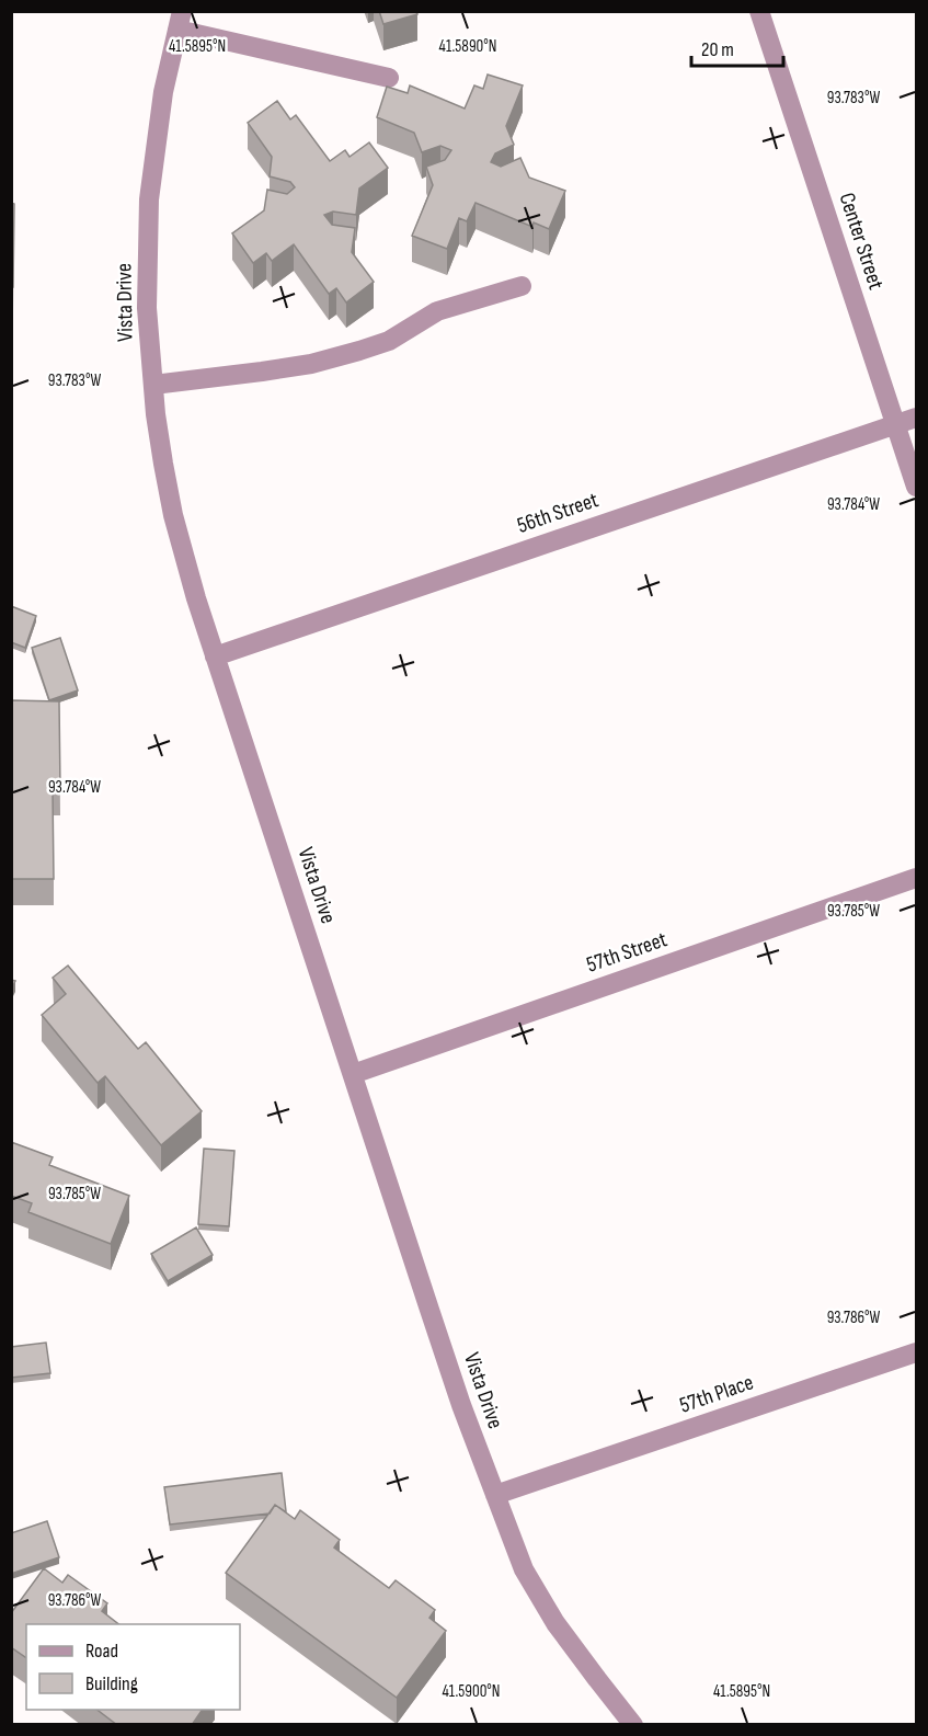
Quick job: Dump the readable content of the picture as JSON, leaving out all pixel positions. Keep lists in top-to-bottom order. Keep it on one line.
{"streets":{"street":["Center Street","Vista Drive","56th Street","57th Street","57th Place"]},"crossings":[["Center Street","56th Street"],["Vista Drive","56th Street"],["Vista Drive","57th Street"],["Vista Drive","57th Place"]],"legend":["Road","Building"],"scale_bar":"20 m","coordinates":["41.5895°N","41.5890°N","93.783°W","93.784°W","93.785°W","93.786°W","41.5900°N"]}
